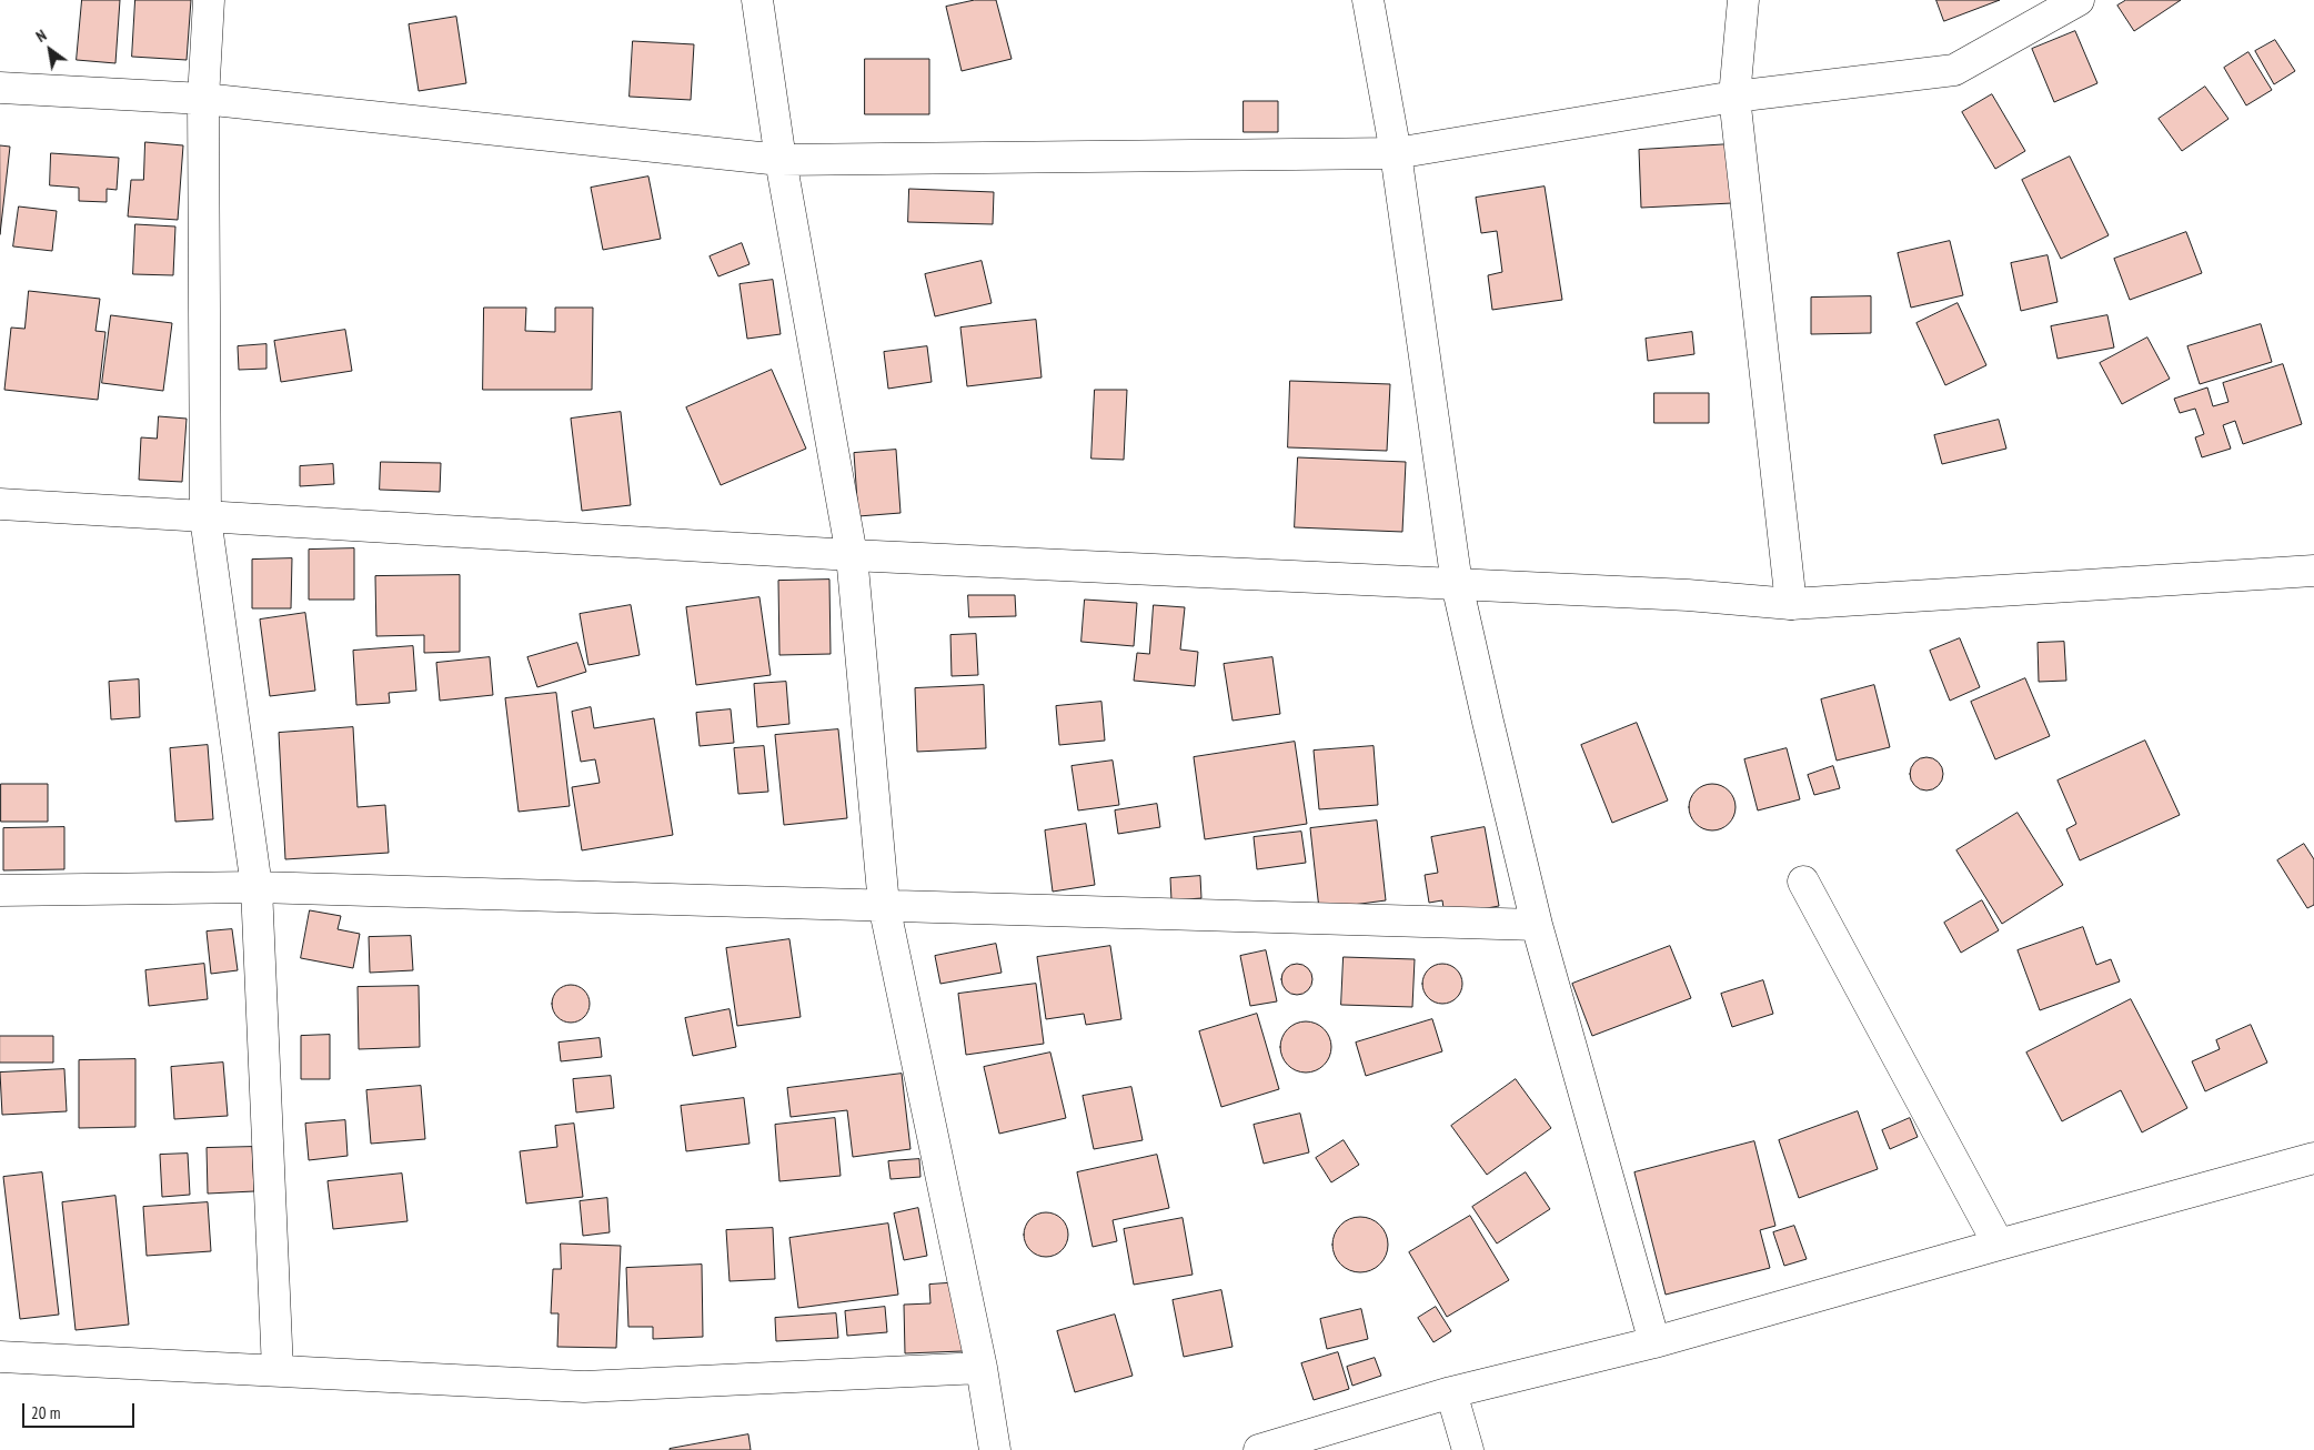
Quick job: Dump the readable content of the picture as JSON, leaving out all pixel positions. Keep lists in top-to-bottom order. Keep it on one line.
{"scale_bar":"20 m","north":"top left"}
